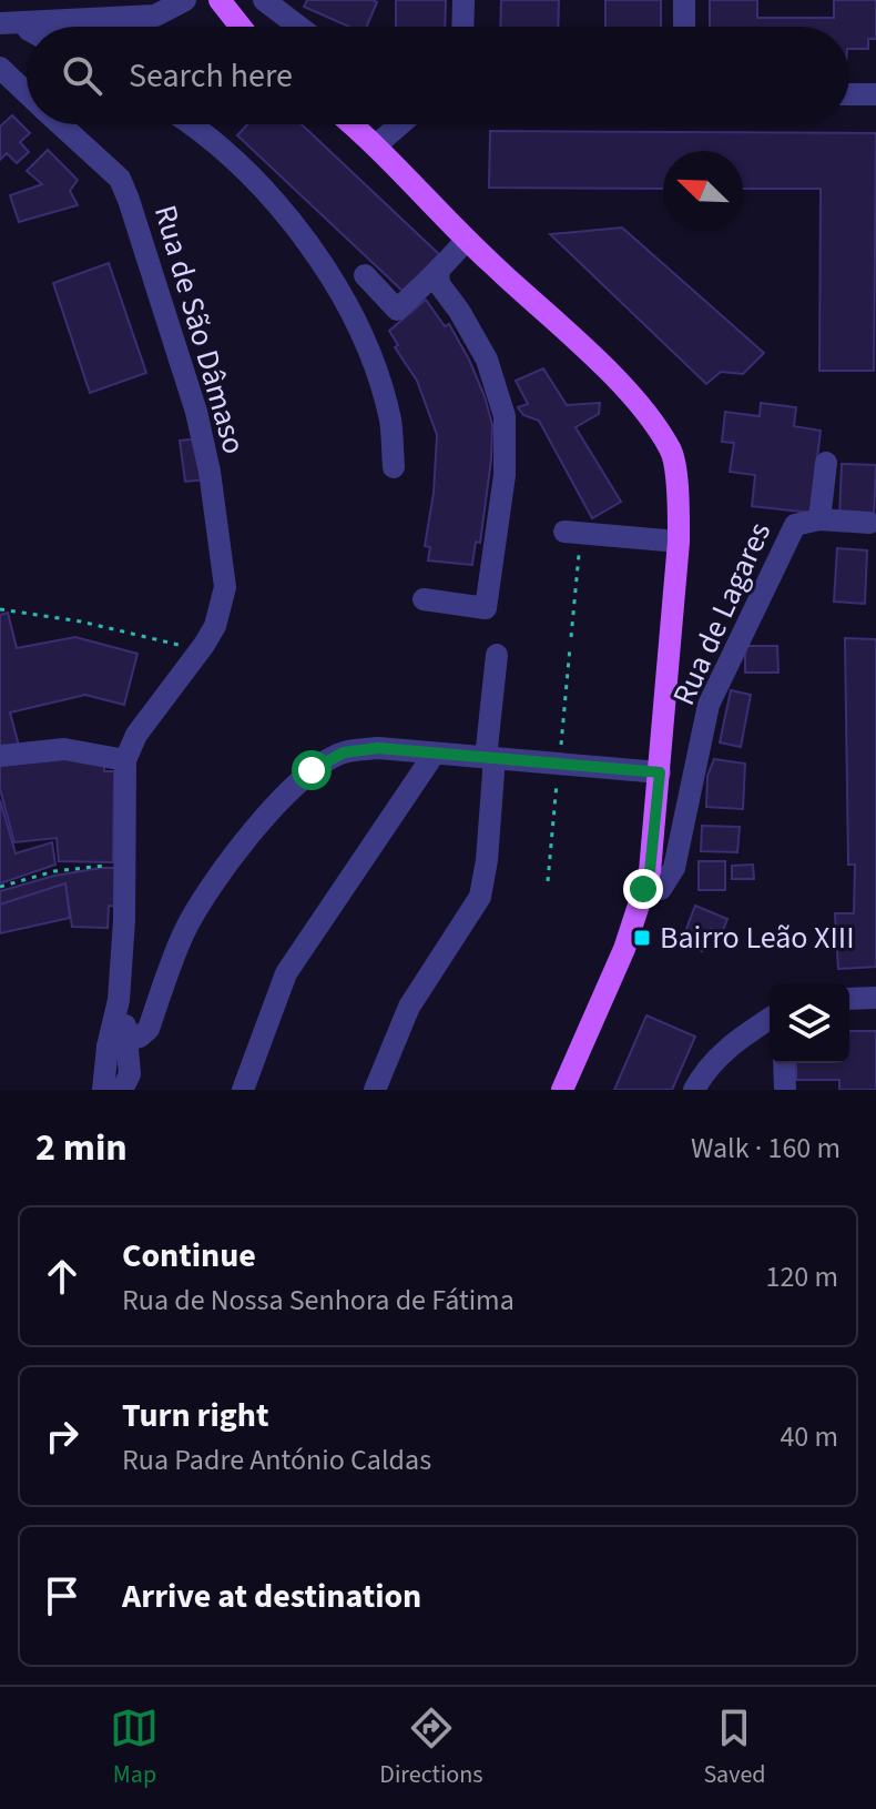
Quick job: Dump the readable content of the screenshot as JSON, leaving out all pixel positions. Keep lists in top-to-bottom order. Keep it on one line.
{"streets":{"street":["Rua de São Dâmaso","Rua de Lagares"]},"places":{"transit":["Bairro Leão XIII"]},"north":"top left","page":{"search":"Search here","heading":["2 min","Walk · 160 m"],"list":[["Continue","Rua de Nossa Senhora de Fátima","120 m"],["Turn right","Rua Padre António Caldas","40 m"],"Arrive at destination"],"nav":["Map","Directions","Saved"]}}
